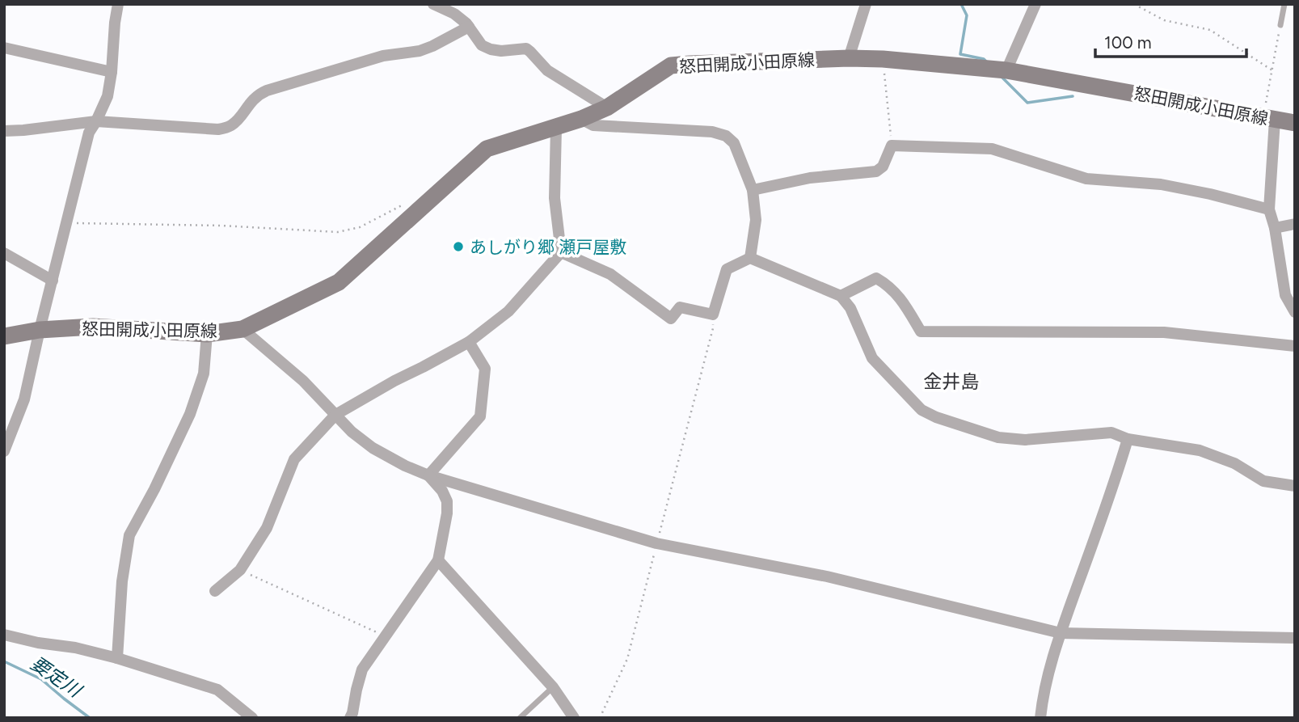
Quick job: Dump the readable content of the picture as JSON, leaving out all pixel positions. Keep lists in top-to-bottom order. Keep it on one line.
{"streets":{"main road":["怒田開成小田原線"]},"districts":["金井島"],"water":["要定川"],"places":["あしがり郷 瀬戸屋敷"],"scale_bar":"100 m"}
